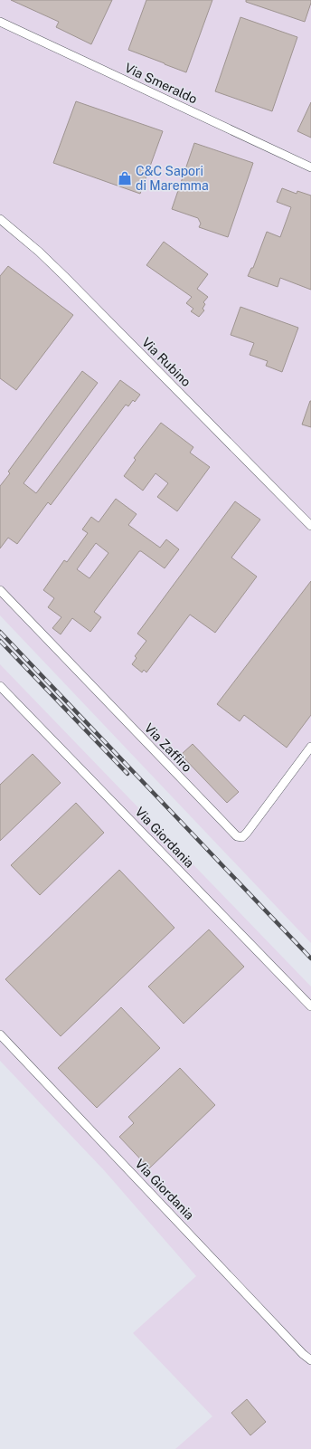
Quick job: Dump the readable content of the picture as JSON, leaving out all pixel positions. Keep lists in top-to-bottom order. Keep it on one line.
{"streets":{"street":["Via Smeraldo","Via Rubino","Via Zaffiro","Via Giordania"]},"places":{"shop":["C&C Sapori di Maremma"]}}
